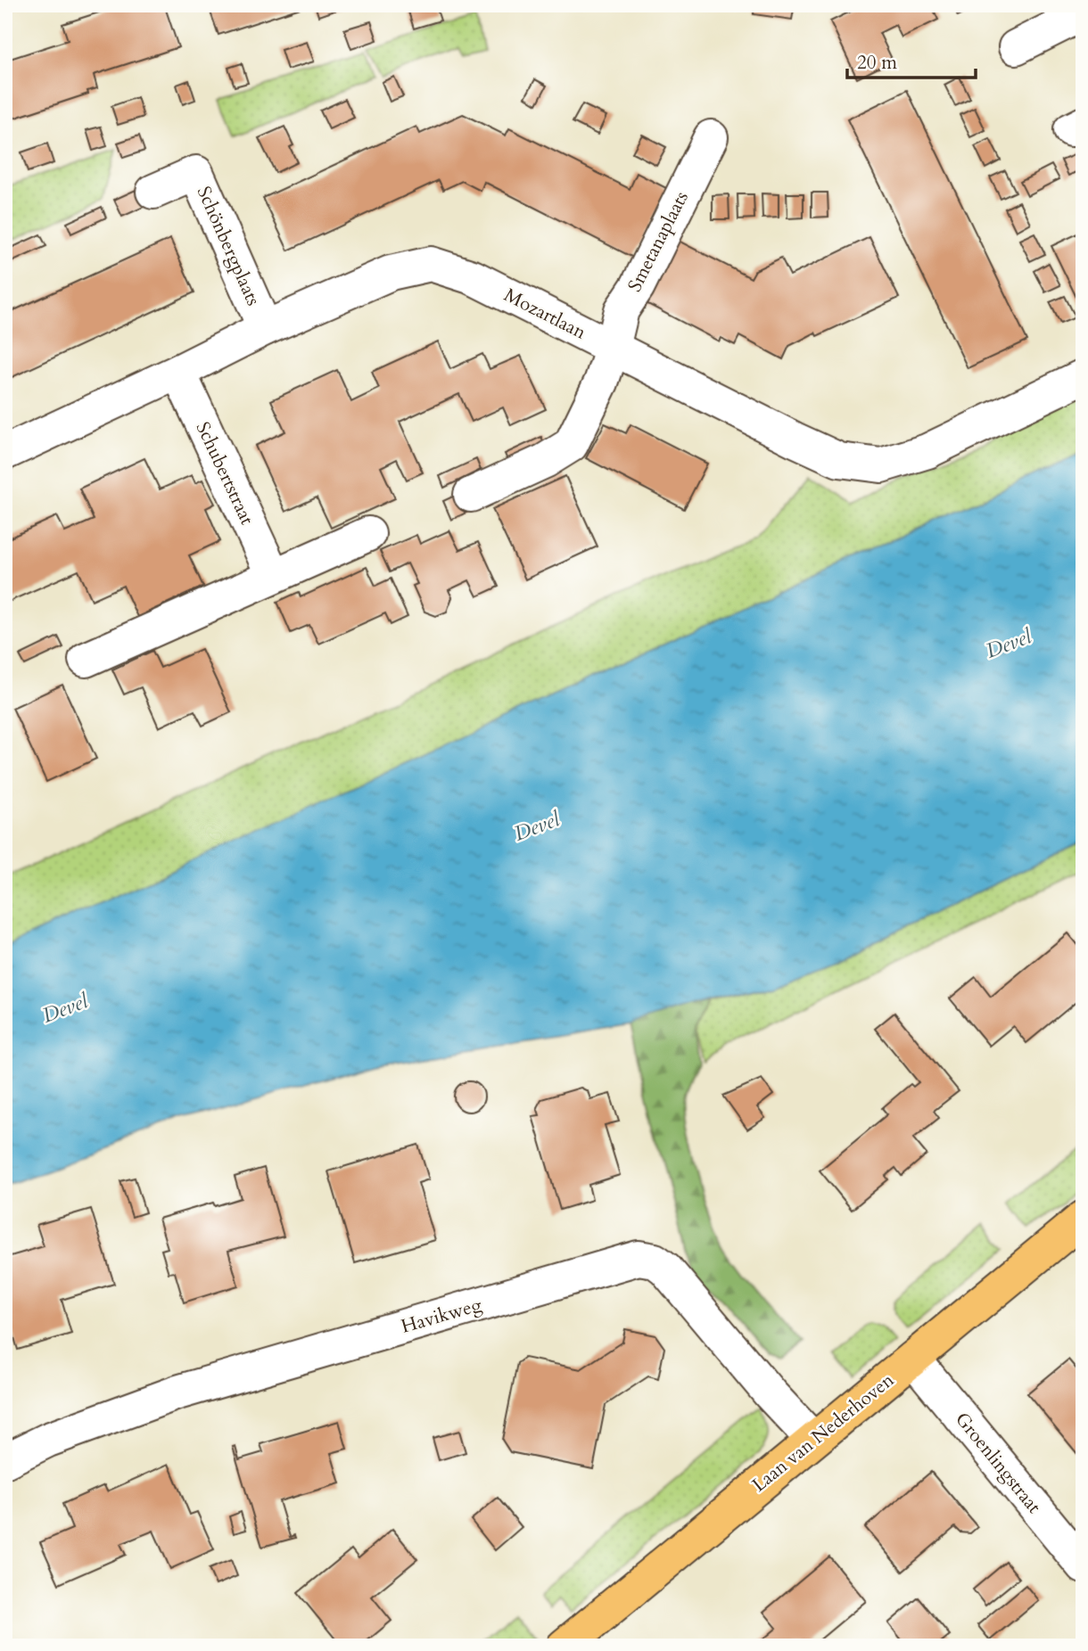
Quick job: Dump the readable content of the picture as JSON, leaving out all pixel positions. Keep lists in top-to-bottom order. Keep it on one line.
{"streets":{"main road":["Laan van Nederhoven"],"street":["Smetanaplaats","Schönbergplaats","Mozartlaan","Schubertstraat","Havikweg","Groenlingstraat"]},"crossings":[["Smetanaplaats","Mozartlaan"],["Schönbergplaats","Mozartlaan"],["Mozartlaan","Schubertstraat"],["Havikweg","Laan van Nederhoven"],["Laan van Nederhoven","Groenlingstraat"]],"water":["Devel"],"scale_bar":"20 m"}
